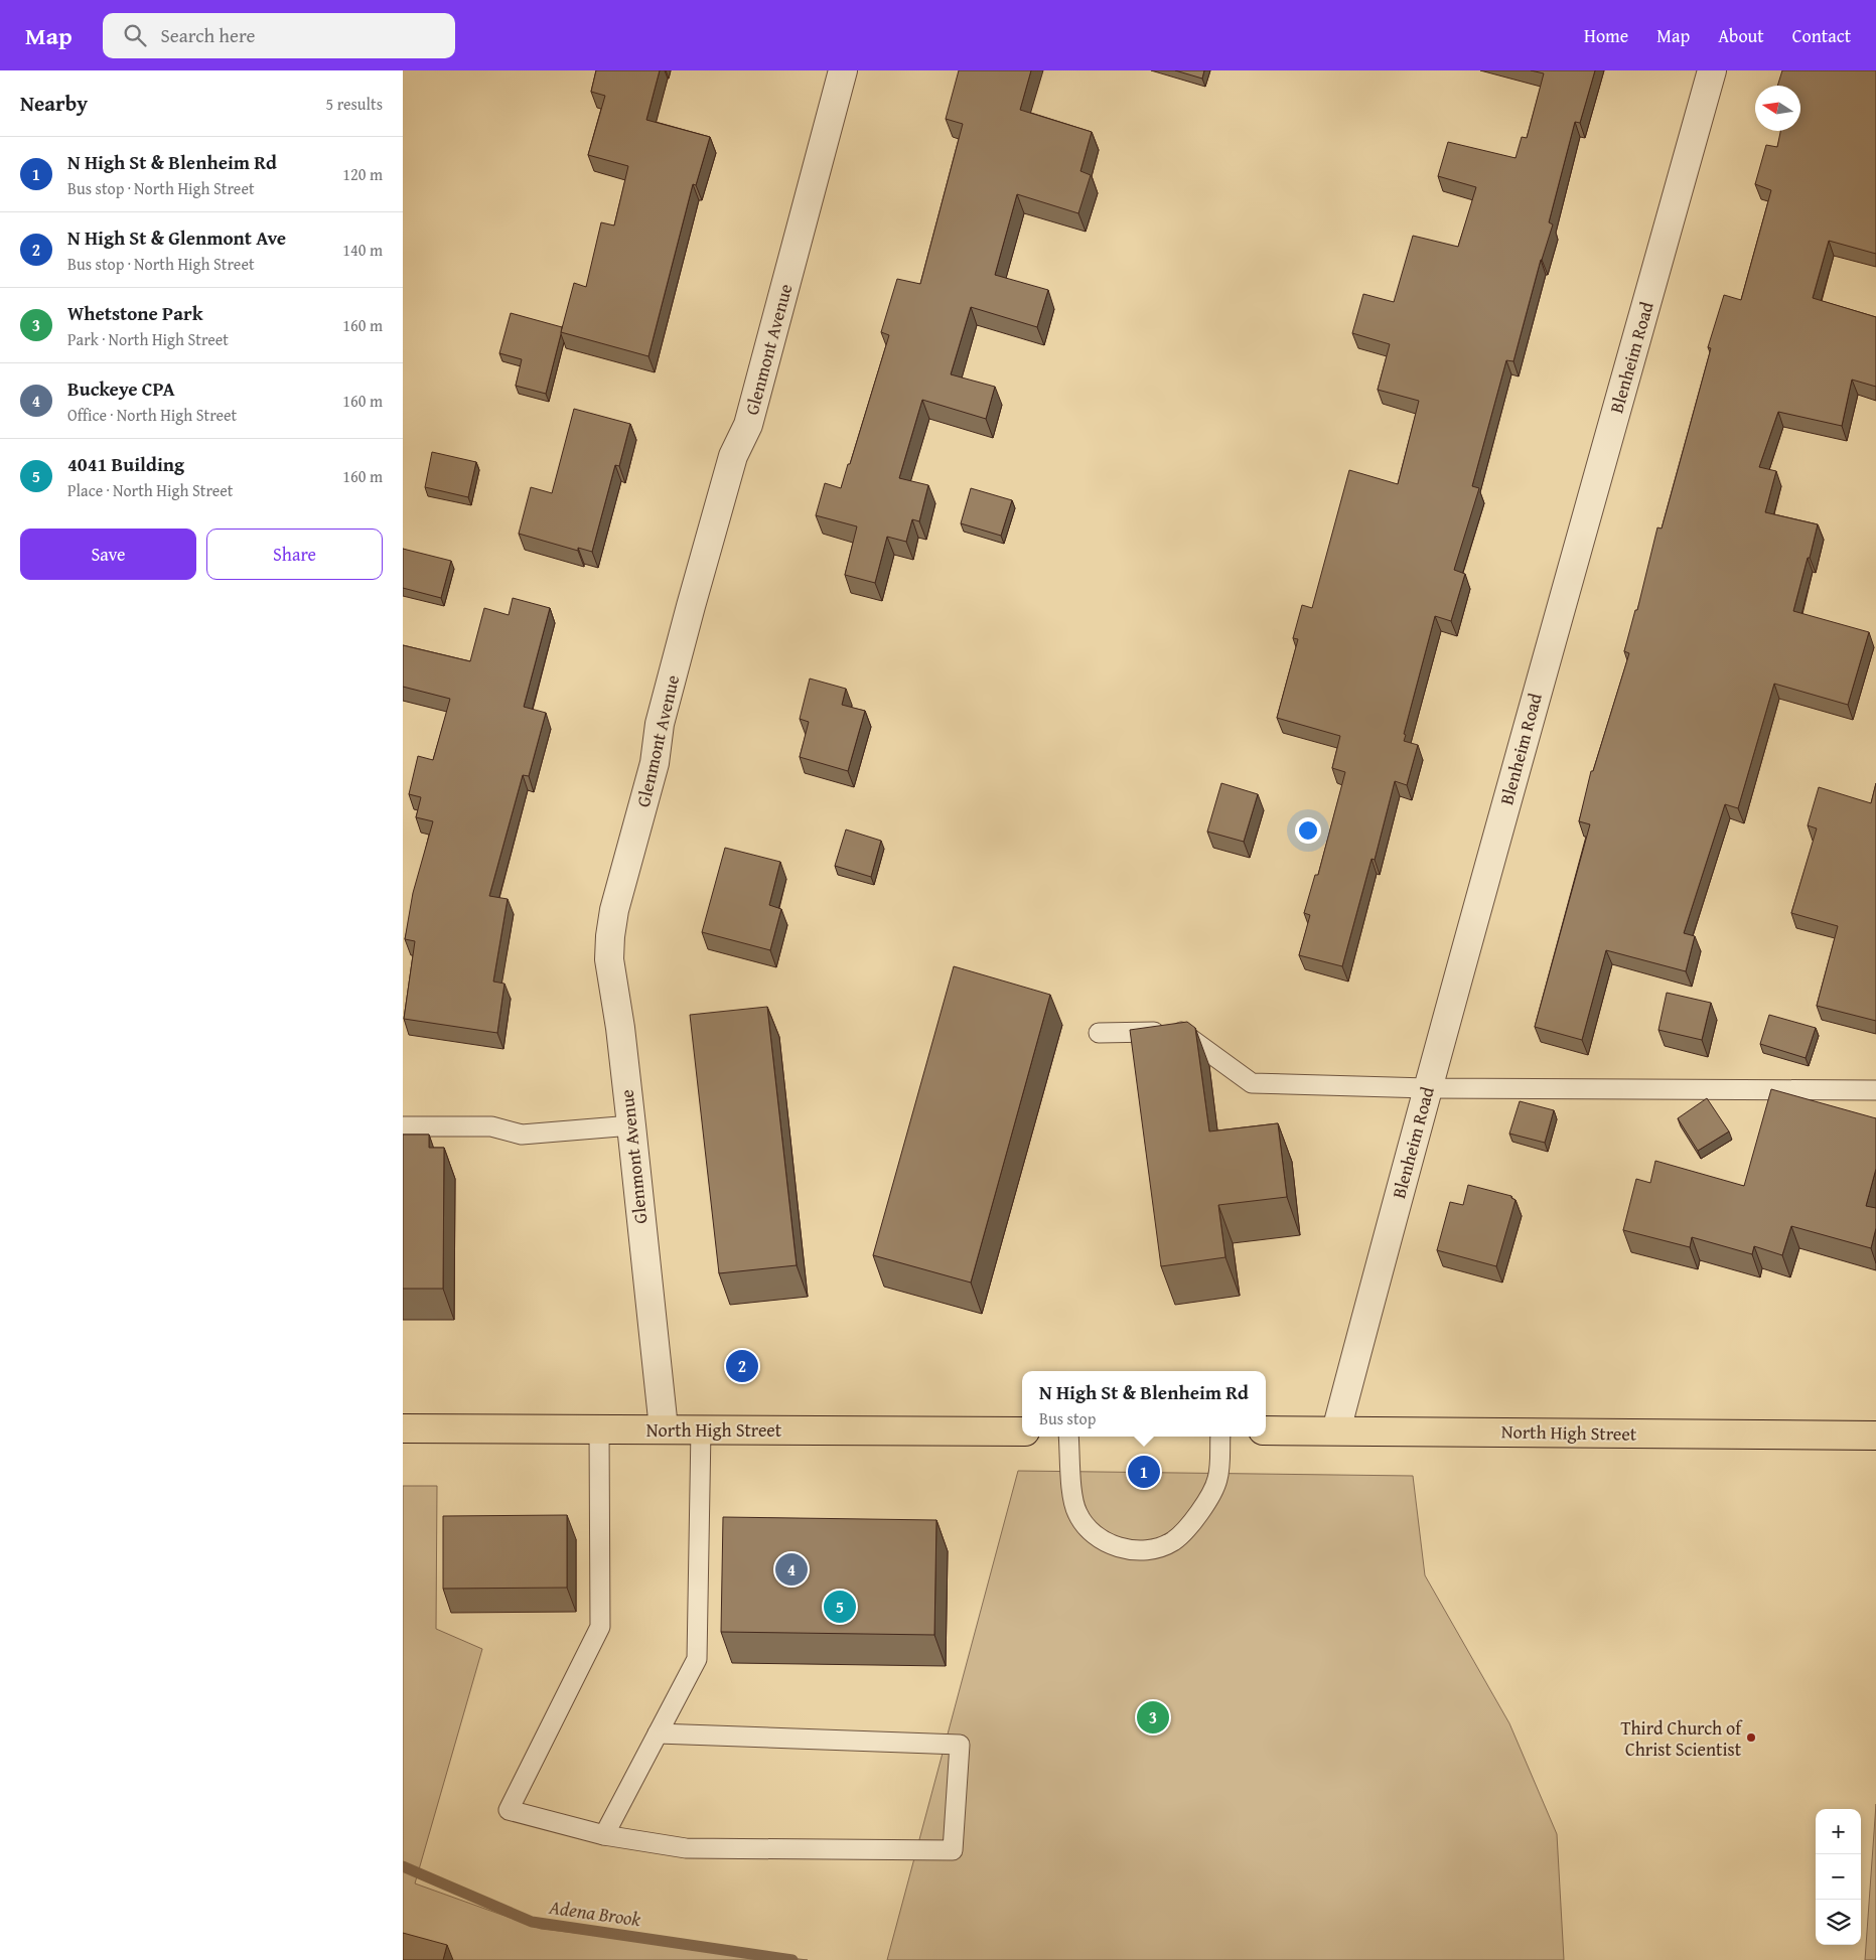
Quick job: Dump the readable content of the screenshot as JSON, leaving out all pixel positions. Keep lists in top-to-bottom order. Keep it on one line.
{"streets":{"main road":["North High Street"],"street":["Glenmont Avenue","Blenheim Road"]},"crossings":[["Glenmont Avenue","North High Street"],["Blenheim Road","North High Street"]],"water":["Adena Brook"],"places":["Third Church of Christ Scientist"],"north":"left","page":{"header":"Map","search":"Search here","nav":["Home","Map","About","Contact"],"heading":["Nearby","5 results"],"list":[{"mark":"1","name":"N High St & Blenheim Rd","note":"Bus stop · North High Street","value":"120 m"},{"mark":"2","name":"N High St & Glenmont Ave","note":"Bus stop · North High Street","value":"140 m"},{"mark":"3","name":"Whetstone Park","note":"Park · North High Street","value":"160 m"},{"mark":"4","name":"Buckeye CPA","note":"Office · North High Street","value":"160 m"},{"mark":"5","name":"4041 Building","note":"Place · North High Street","value":"160 m"}],"buttons":["Save","Share"],"pins":["2","1","4","5","3"],"popup":["N High St & Blenheim Rd","Bus stop"],"map_buttons":["+","−"]}}
